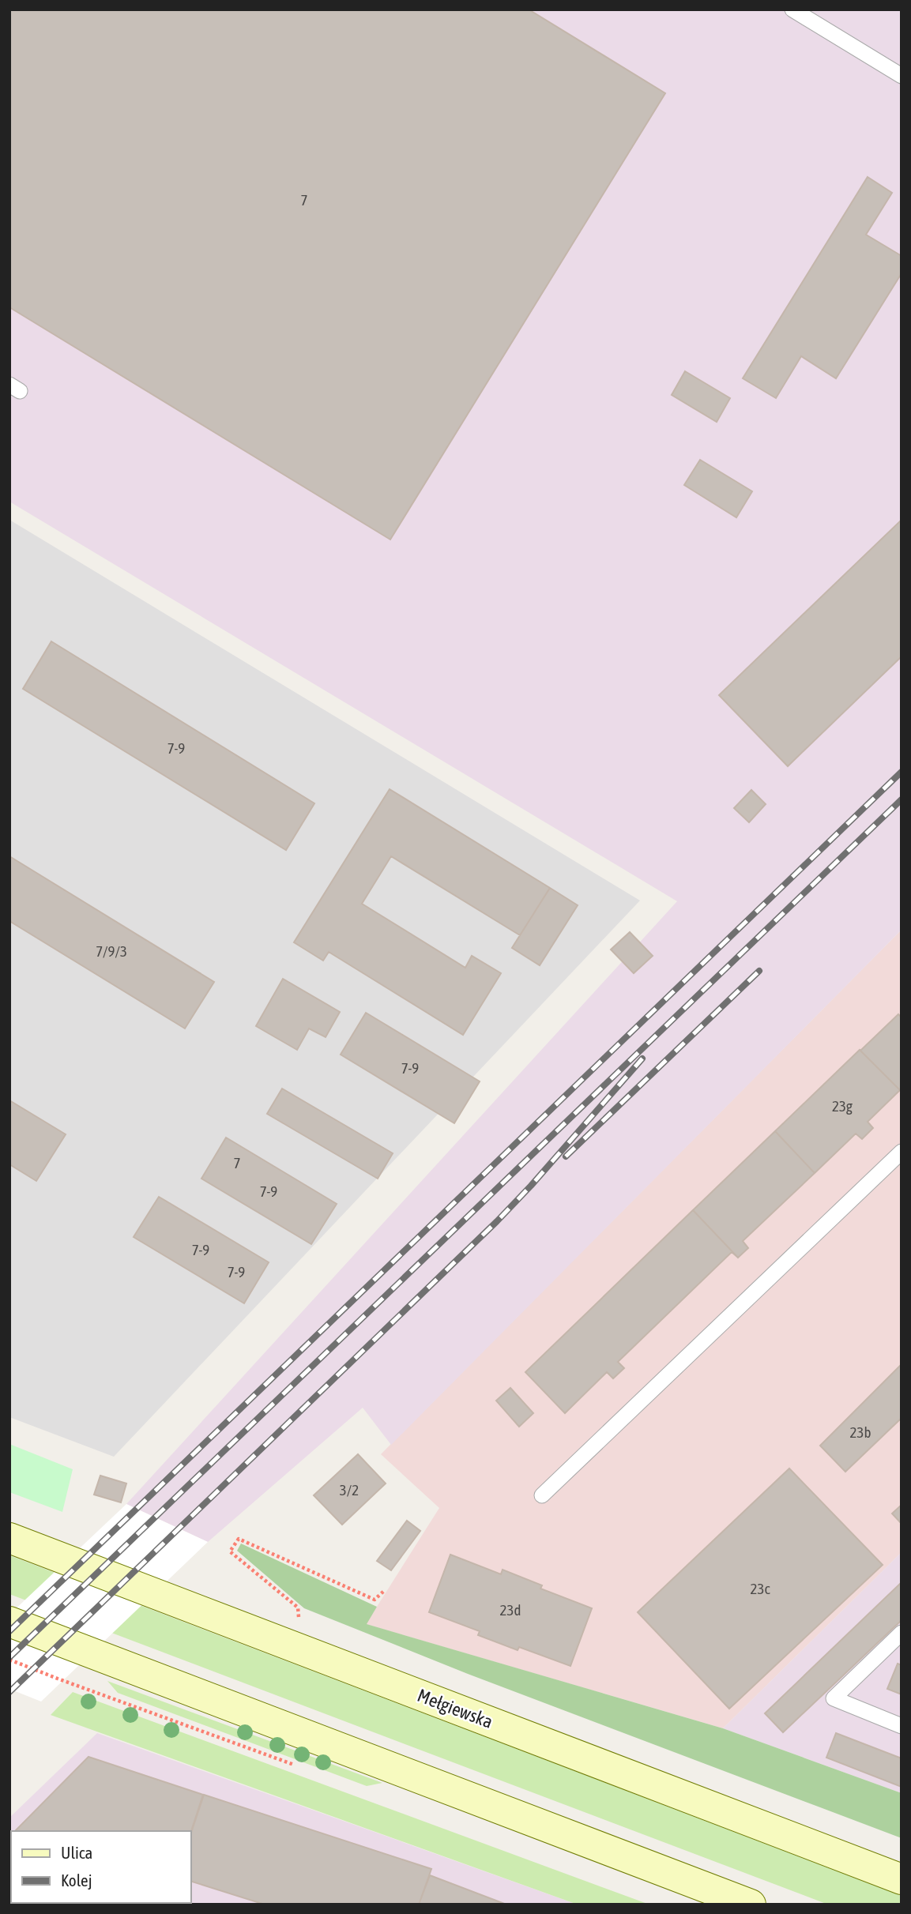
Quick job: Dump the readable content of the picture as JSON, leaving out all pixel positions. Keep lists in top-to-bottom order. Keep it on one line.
{"streets":{"main road":["Mełgiewska"]},"house_numbers":["7","7-9","7/9/3","7-9","23g","7","7-9","7-9","7-9","23b","3/2","23c","23d"],"legend":["Ulica","Kolej"]}
